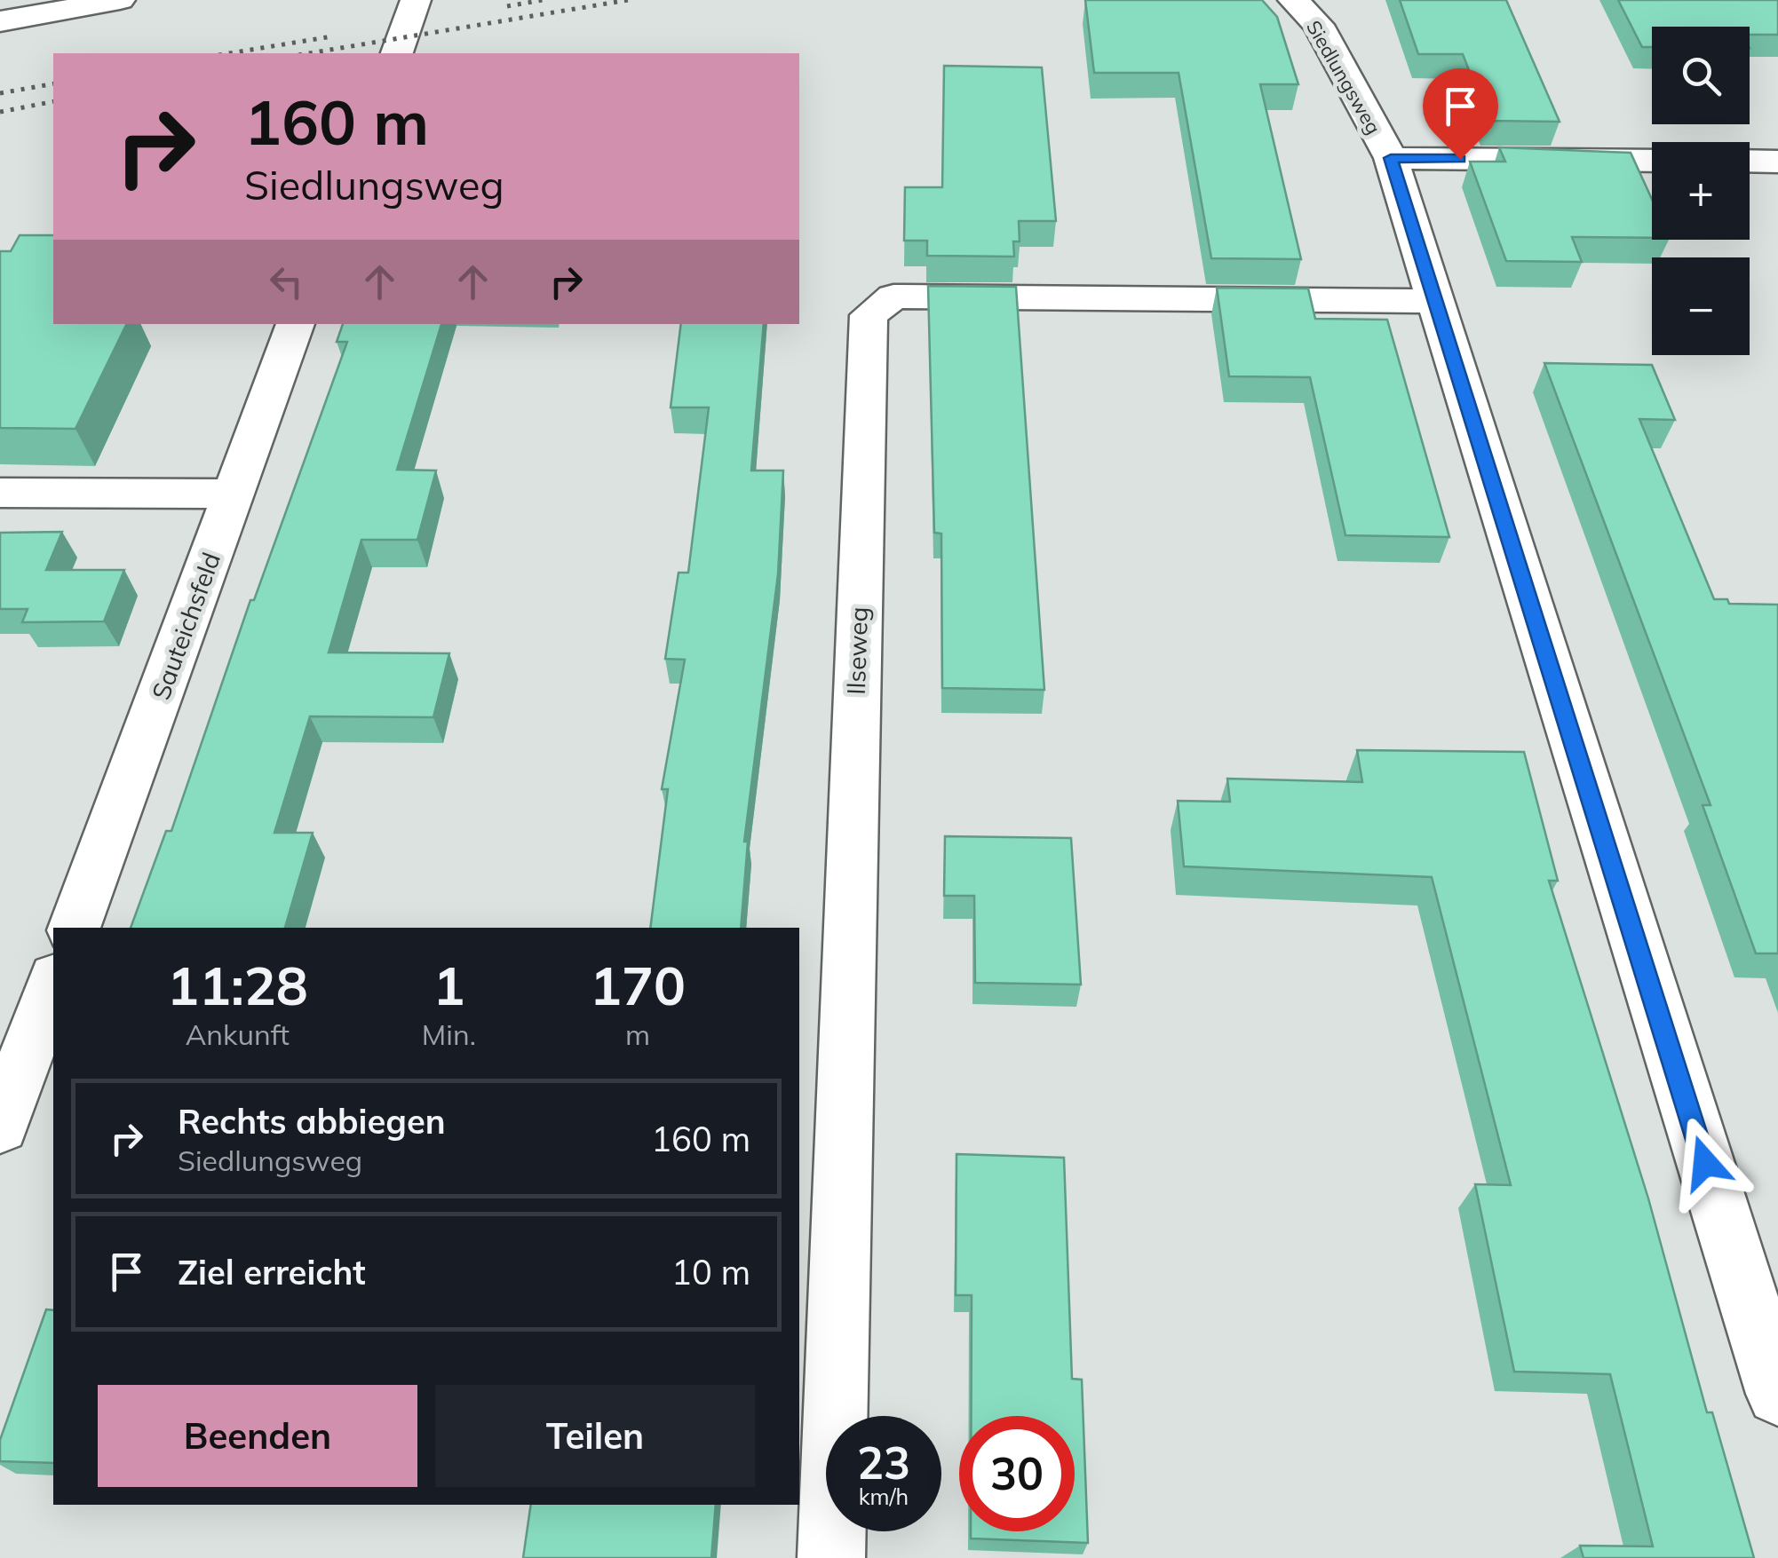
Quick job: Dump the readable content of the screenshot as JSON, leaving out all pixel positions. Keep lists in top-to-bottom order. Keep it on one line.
{"streets":{"street":["Siedlungsweg","Sauteichsfeld","Ilseweg"]},"crossings":[["Siedlungsweg","Ilseweg"]],"page":{"map_buttons":["+","−"],"turn":["160 m","Siedlungsweg"],"eta":["11:28","Ankunft","1","Min.","170","m"],"list":[{"name":"Rechts abbiegen","note":"Siedlungsweg","value":"160 m"},{"name":"Ziel erreicht","value":"10 m"}],"buttons":["Beenden","Teilen"],"speed":"23 km/h","limit":"30"}}
